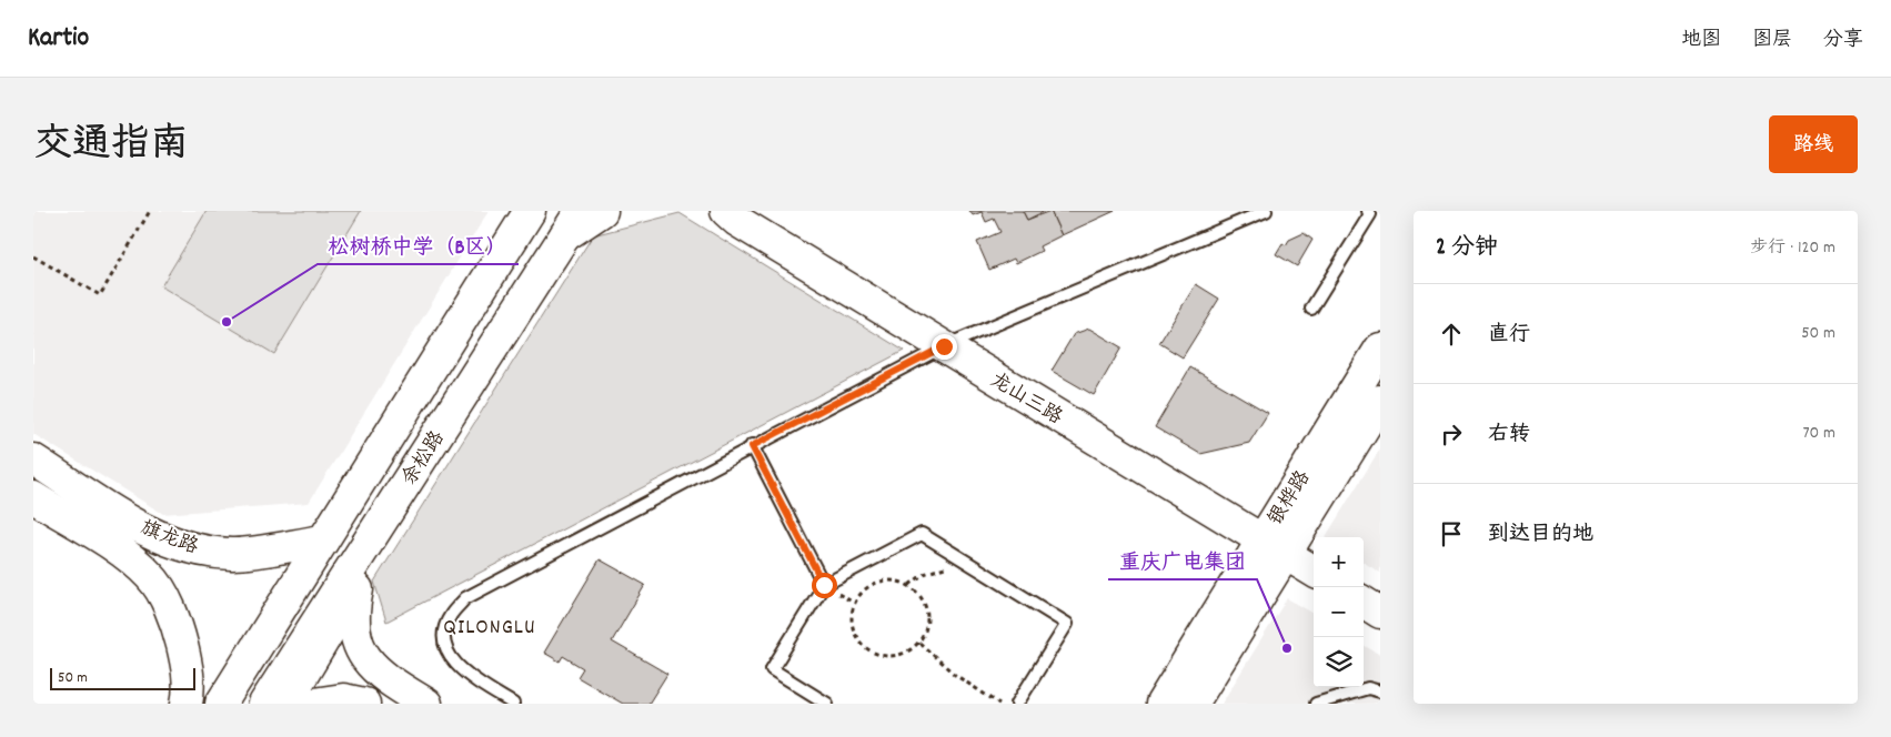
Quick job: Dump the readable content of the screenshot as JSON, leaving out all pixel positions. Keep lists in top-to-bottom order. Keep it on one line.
{"streets":{"main road":["龙山三路","余松路","银桦路","旗龙路"]},"crossings":[["龙山三路","银桦路"],["余松路","旗龙路"]],"districts":["QILONGLU"],"places":["松树桥中学（B区）","重庆广电集团"],"scale_bar":"50 m","page":{"header":"Kartio","nav":["地图","图层","分享"],"title":"交通指南","buttons":"路线","heading":["2 分钟","步行 · 120 m"],"list":[["直行","50 m"],["右转","70 m"],"到达目的地"],"map_buttons":["+","−"],"scale":"50 m"}}
